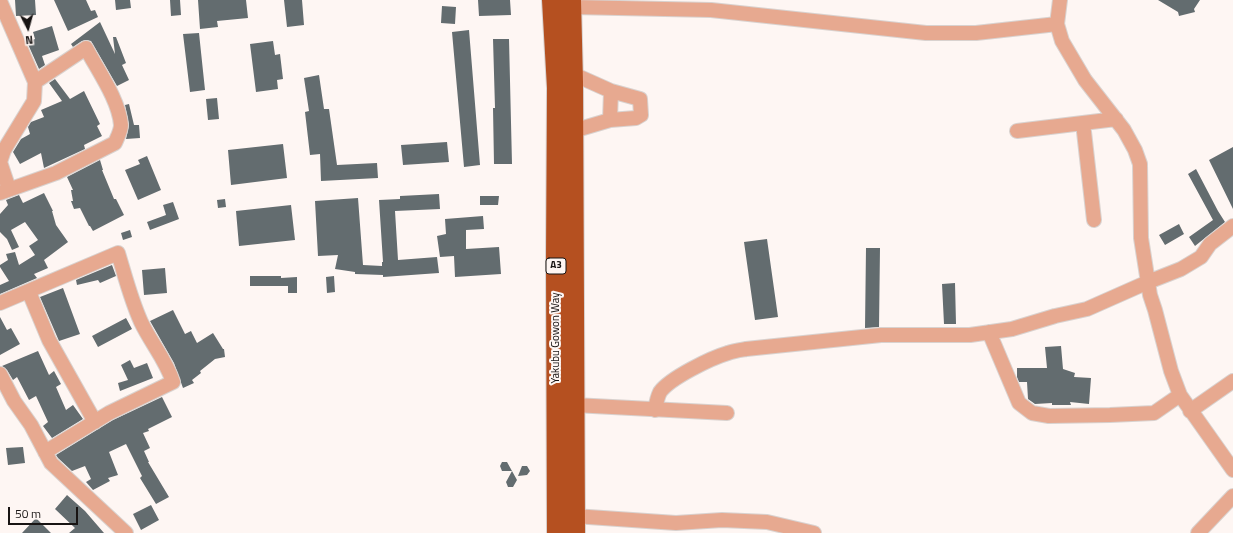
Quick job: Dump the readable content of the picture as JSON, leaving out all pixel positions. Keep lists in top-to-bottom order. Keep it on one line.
{"streets":{"highway":["A3","Yakubu Gowon Way"]},"scale_bar":"50 m","north":"bottom"}
